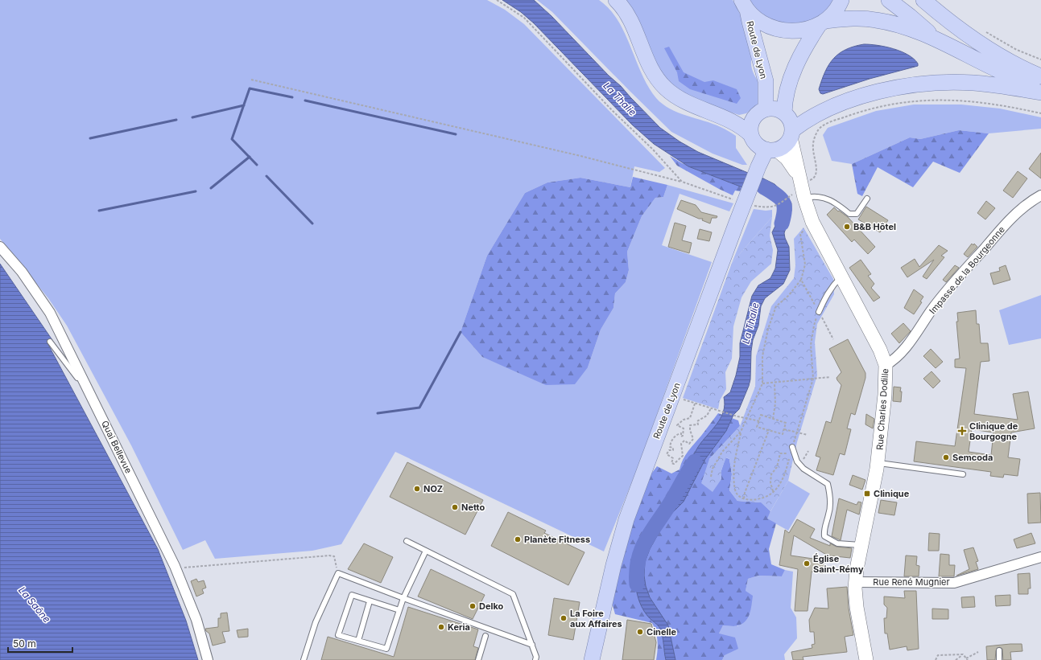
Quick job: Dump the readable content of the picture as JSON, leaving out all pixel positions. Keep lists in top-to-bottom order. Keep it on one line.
{"streets":{"main road":["Route de Lyon","Rue Charles Dodille"],"street":["Impasse de la Bourgeonne","Quai Bellevue","Rue René Mugnier"]},"crossings":[["Route de Lyon","Rue Charles Dodille"],["Impasse de la Bourgeonne","Rue Charles Dodille"],["Rue Charles Dodille","Rue René Mugnier"]],"water":["La Thalie","La Saône"],"places":{"other":["B&B Hôtel","Semcoda","NOZ","Netto","Planète Fitness","Église Saint-Rémy","Delko","La Foire aux Affaires","Keria","Cinelle"],"health":["Clinique de Bourgogne"],"transit":["Clinique"]},"scale_bar":"50 m"}
